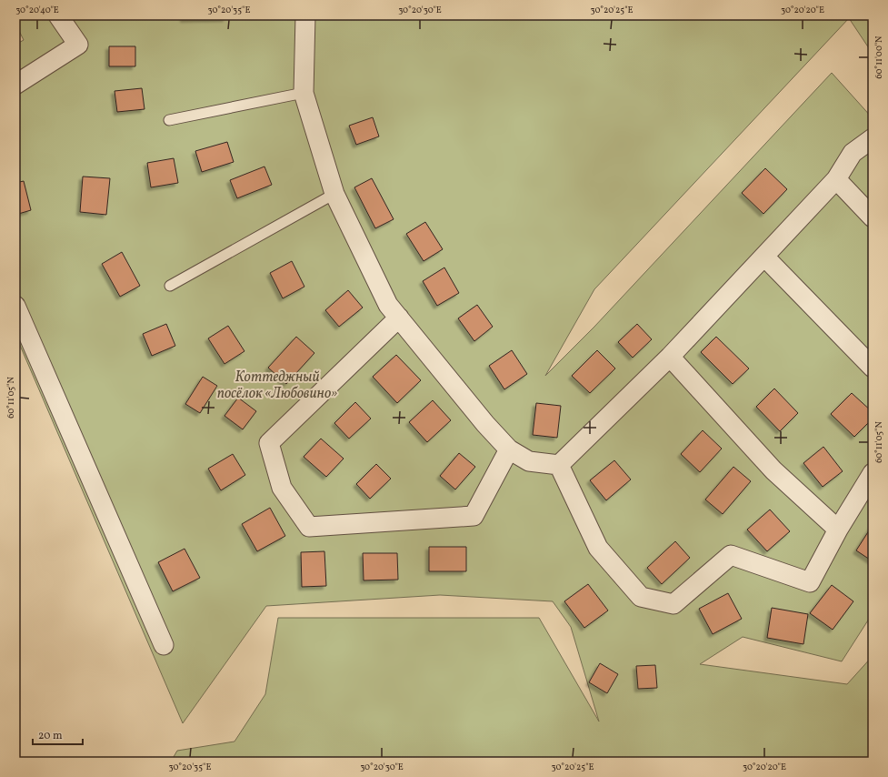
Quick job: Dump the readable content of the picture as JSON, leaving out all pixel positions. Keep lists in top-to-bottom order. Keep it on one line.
{"parks":["Коттеджный посёлок «Любовино»"],"scale_bar":"20 m","coordinates":["30°20'40\"E","30°20'35\"E","30°20'30\"E","30°20'25\"E","30°20'20\"E","60°11'00\"N","60°11'05\"N"]}
